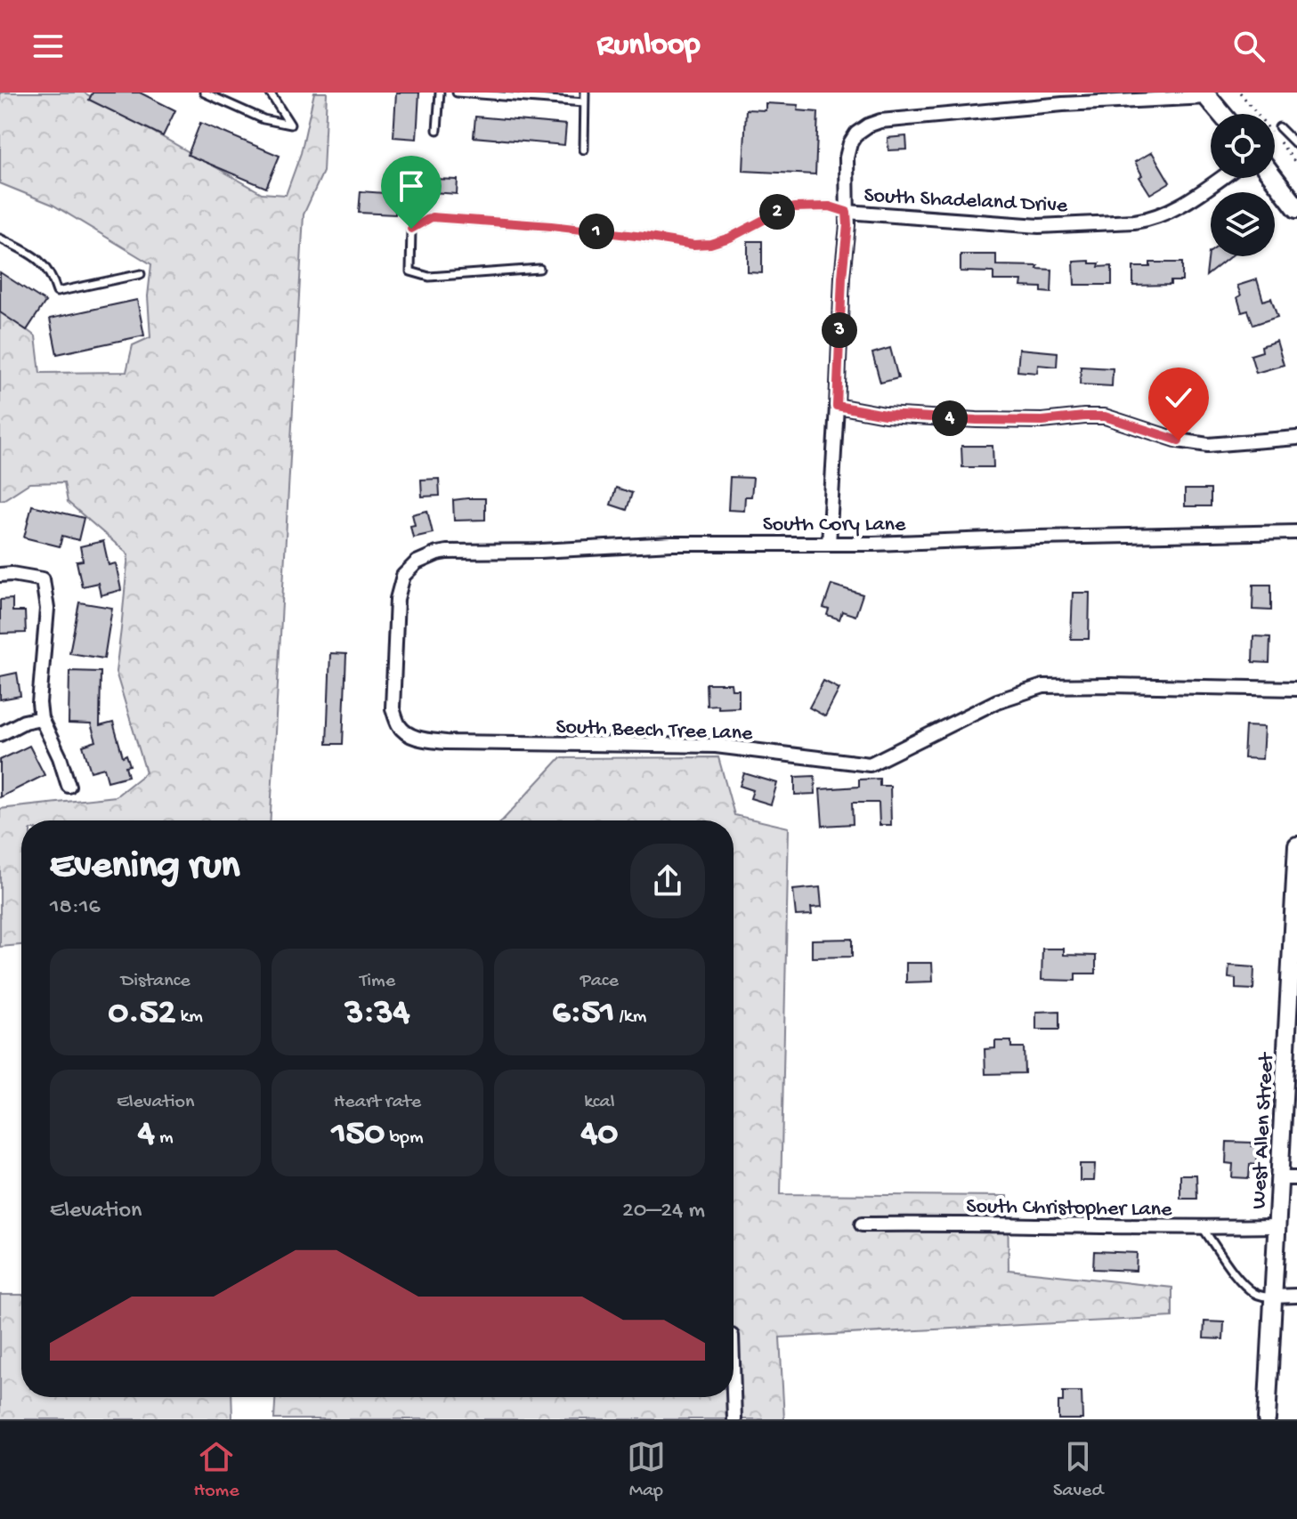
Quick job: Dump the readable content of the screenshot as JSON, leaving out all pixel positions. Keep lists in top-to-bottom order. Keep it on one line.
{"streets":{"street":["South Shadeland Drive","South Cory Lane","South Beech Tree Lane","West Allen Street","South Christopher Lane"]},"crossings":[["South Cory Lane","South Beech Tree Lane"],["West Allen Street","South Christopher Lane"]],"page":{"header":"Runloop","pins":["2","1","3","4"],"heading":["Evening run","18:16"],"stats":[["Distance","0.52 km"],["Time","3:34"],["Pace","6:51 /km"],["Elevation","4 m"],["Heart rate","150 bpm"],["kcal","40"]],"chart":["Elevation","20–24 m"],"tabs":["Home","Map","Saved"]}}
